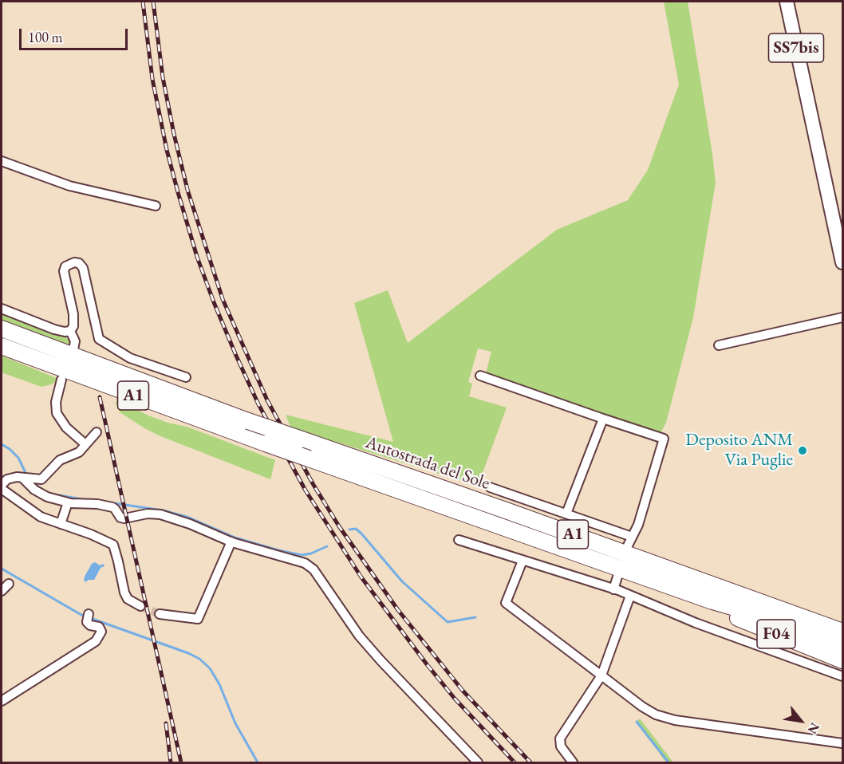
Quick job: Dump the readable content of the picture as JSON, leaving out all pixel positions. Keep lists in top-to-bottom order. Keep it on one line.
{"streets":{"highway":["A1","Autostrada del Sole","F04"],"main road":["SS7bis"]},"crossings":[["Autostrada del Sole","F04"]],"places":["Deposito ANM Via Puglie"],"scale_bar":"100 m","north":"bottom right"}
